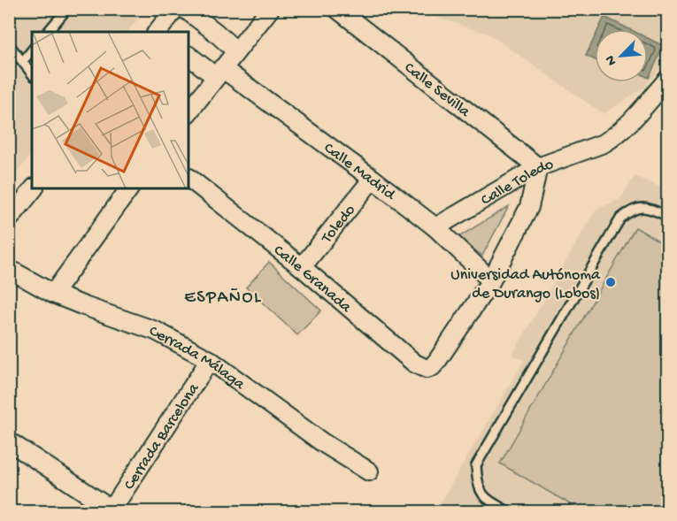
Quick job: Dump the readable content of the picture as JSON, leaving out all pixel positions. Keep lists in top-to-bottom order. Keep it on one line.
{"streets":{"street":["Calle Sevilla","Calle Madrid","Calle Toledo","Toledo","Calle Granada","Cerrada Málaga","Cerrada Barcelona"]},"crossings":[["Calle Sevilla","Calle Toledo"],["Calle Madrid","Calle Toledo"],["Calle Madrid","Toledo"],["Calle Madrid","Calle Granada"],["Toledo","Calle Granada"],["Cerrada Málaga","Cerrada Barcelona"]],"districts":["ESPAÑOL"],"places":["Universidad Autónoma de Durango (Lobos)"],"north":"bottom left"}
